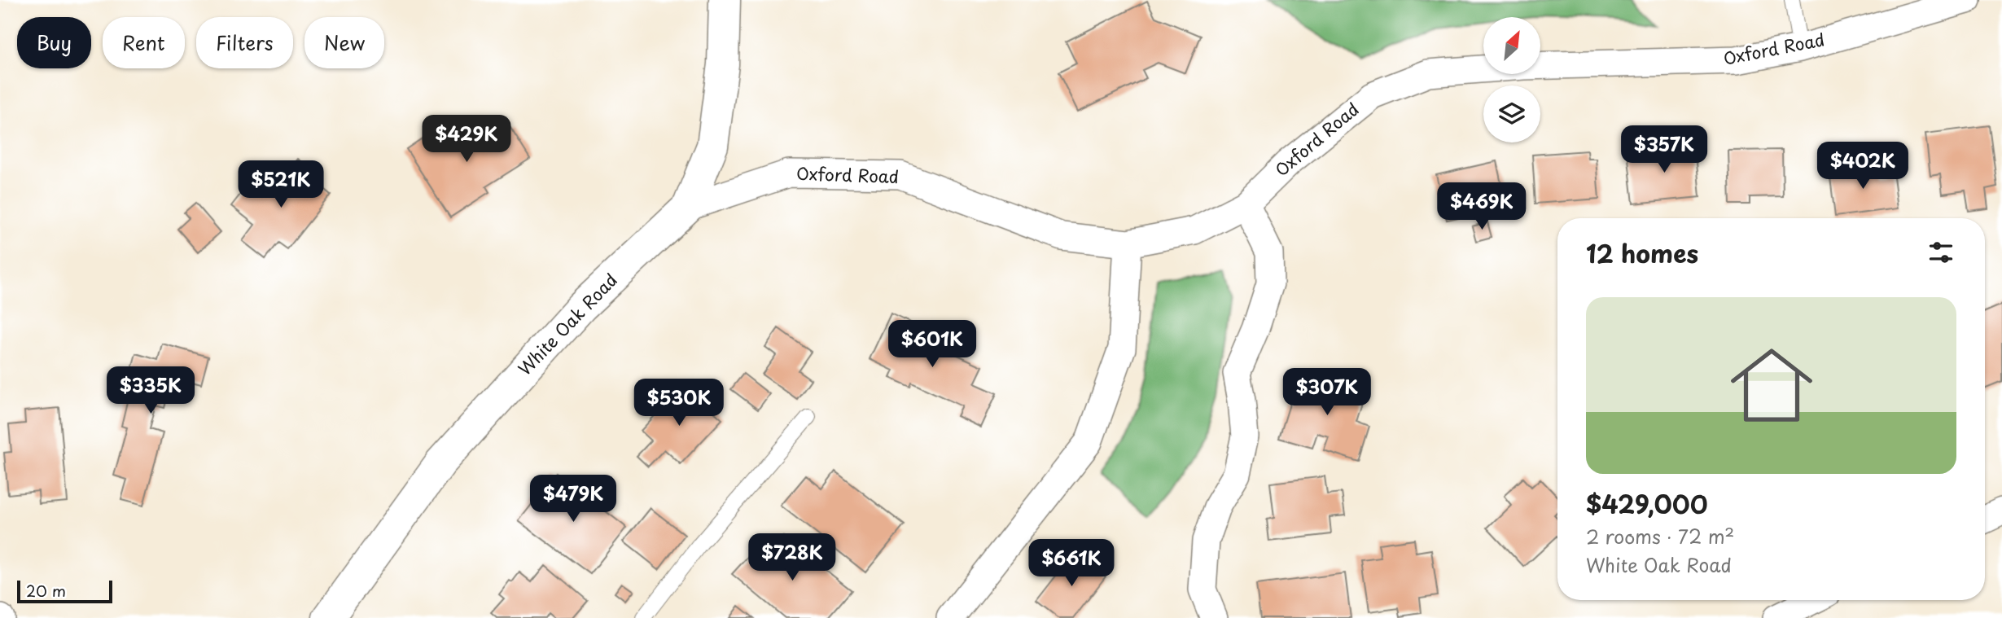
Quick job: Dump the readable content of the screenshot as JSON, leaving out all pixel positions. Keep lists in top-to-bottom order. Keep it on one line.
{"streets":{"street":["Oxford Road","White Oak Road"]},"crossings":[["Oxford Road","White Oak Road"]],"scale_bar":"20 m","north":"top right","page":{"chip":["Buy","Rent","Filters","New"],"price":["$429K","$357K","$402K","$521K","$469K","$601K","$335K","$307K","$530K","$479K","$728K","$661K"],"heading":"12 homes","list":[{"name":"$429,000","note":"2 rooms · 72 m² · White Oak Road"}],"scale":"20 m"}}
